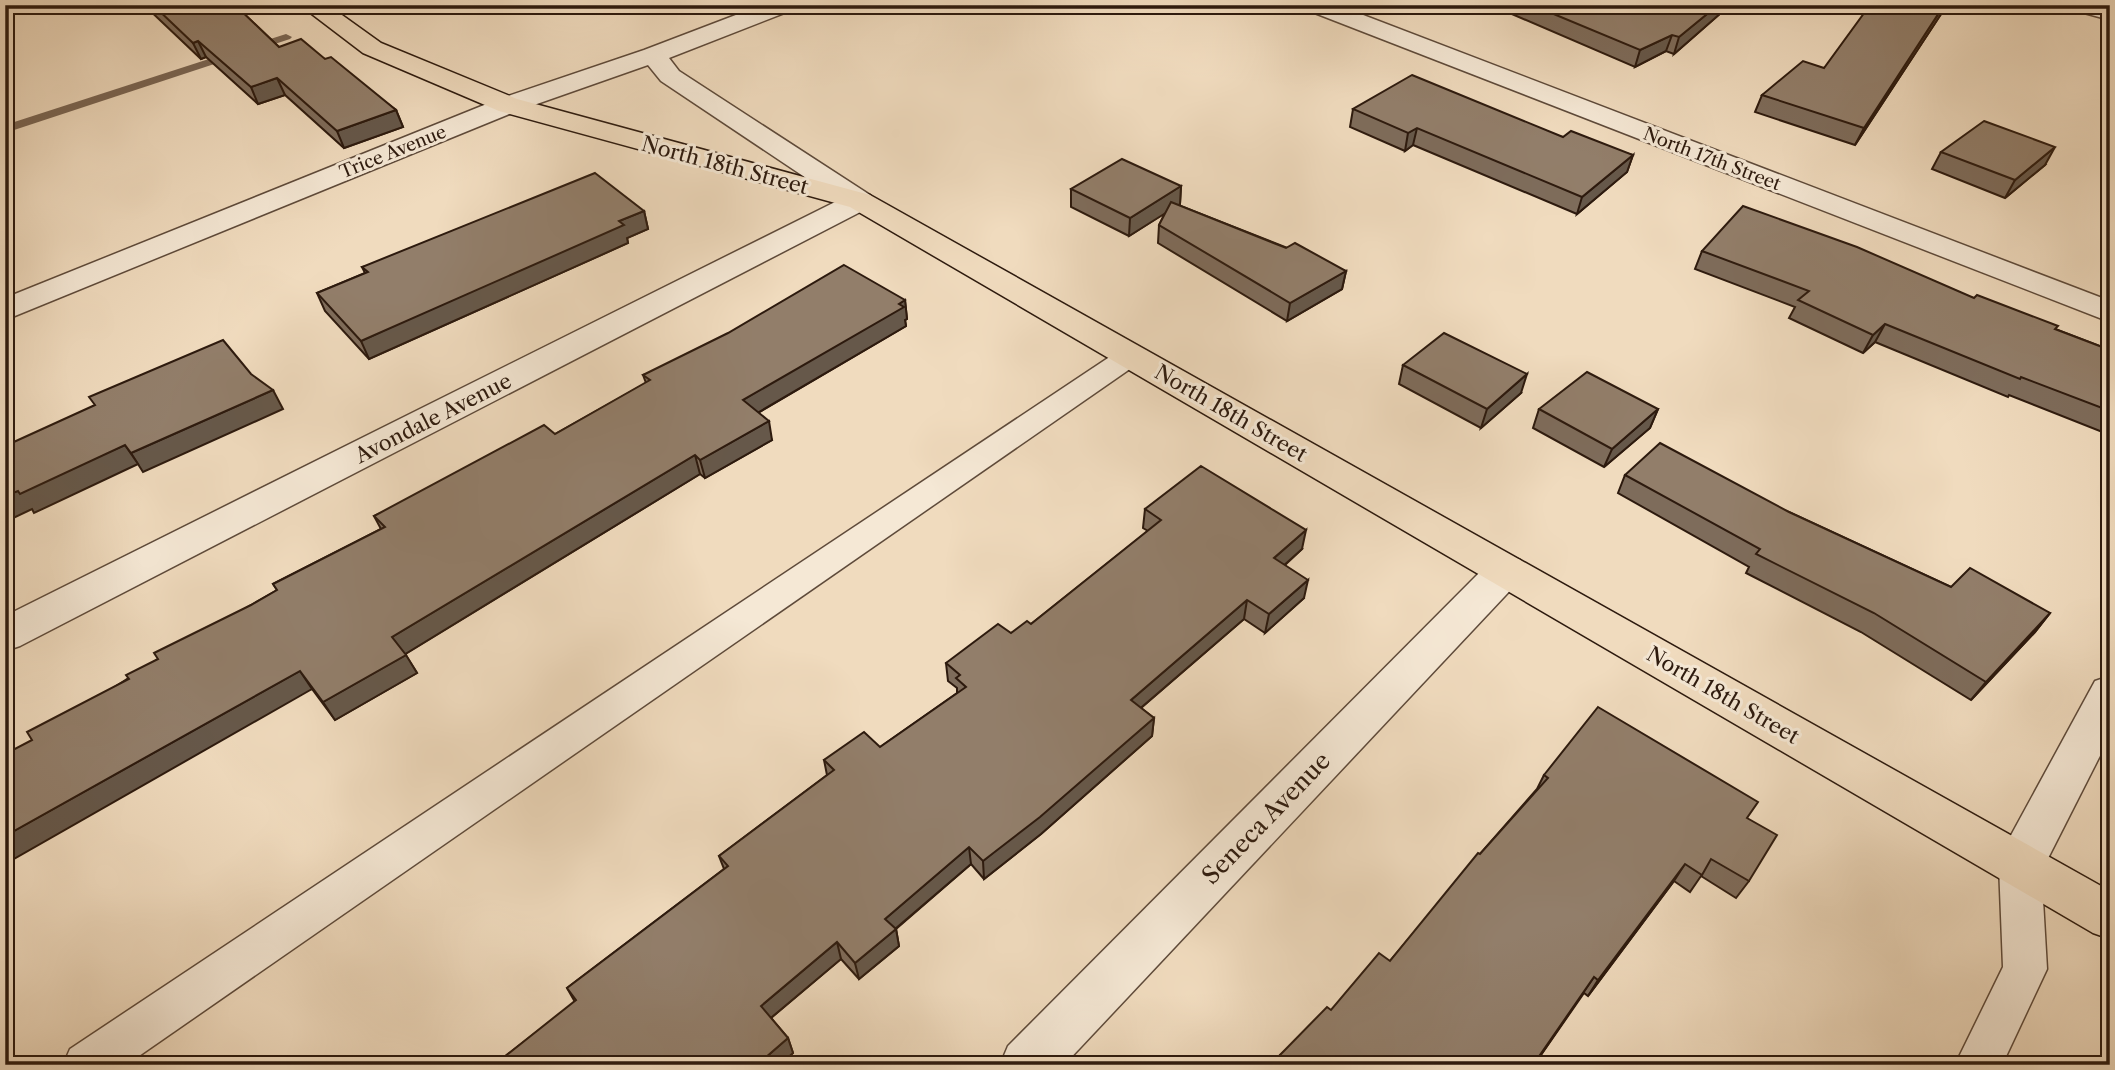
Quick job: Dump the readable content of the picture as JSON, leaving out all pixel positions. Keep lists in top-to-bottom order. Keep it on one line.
{"streets":{"main road":["North 18th Street"],"street":["Trice Avenue","North 17th Street","Avondale Avenue","Seneca Avenue"]},"crossings":[["Trice Avenue","North 18th Street"],["North 18th Street","Avondale Avenue"],["North 18th Street","Seneca Avenue"]]}
